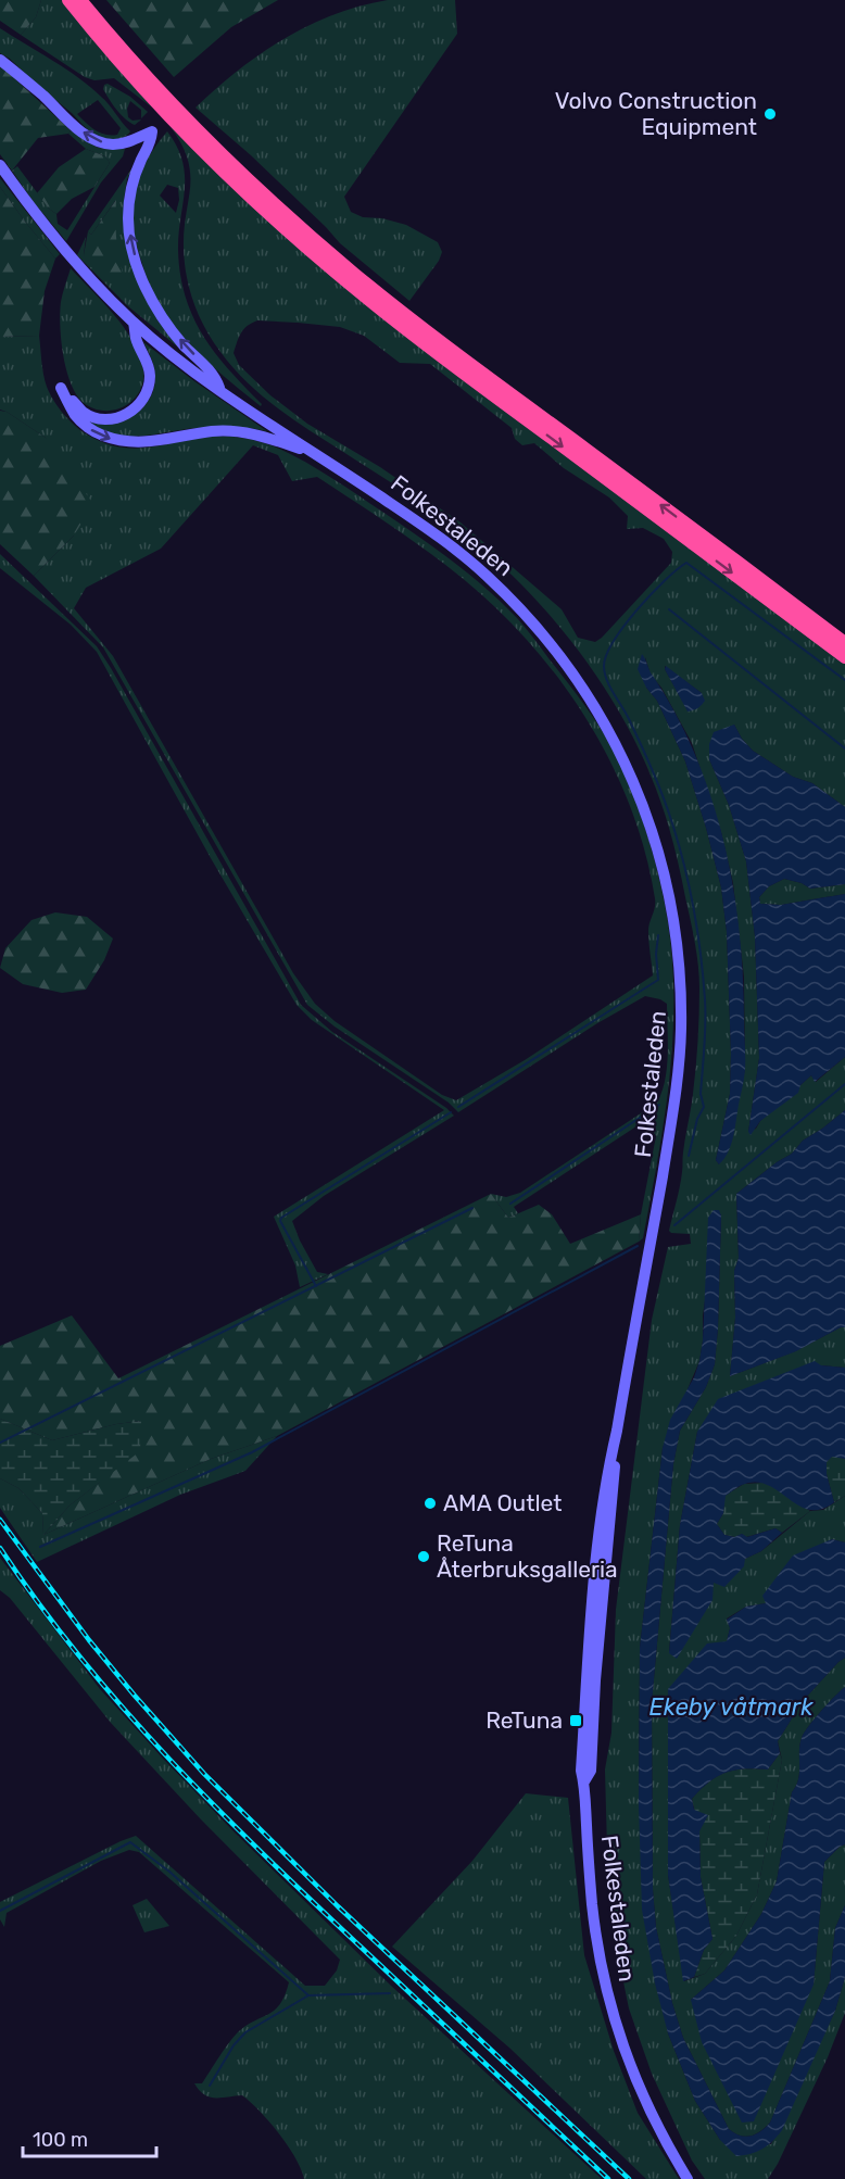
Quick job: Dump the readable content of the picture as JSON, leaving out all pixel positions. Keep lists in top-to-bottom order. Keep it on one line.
{"streets":{"main road":["Folkestaleden"]},"water":["Ekeby våtmark"],"places":{"other":["Volvo Construction Equipment","AMA Outlet","ReTuna Återbruksgalleria"],"transit":["ReTuna"]},"scale_bar":"100 m"}
